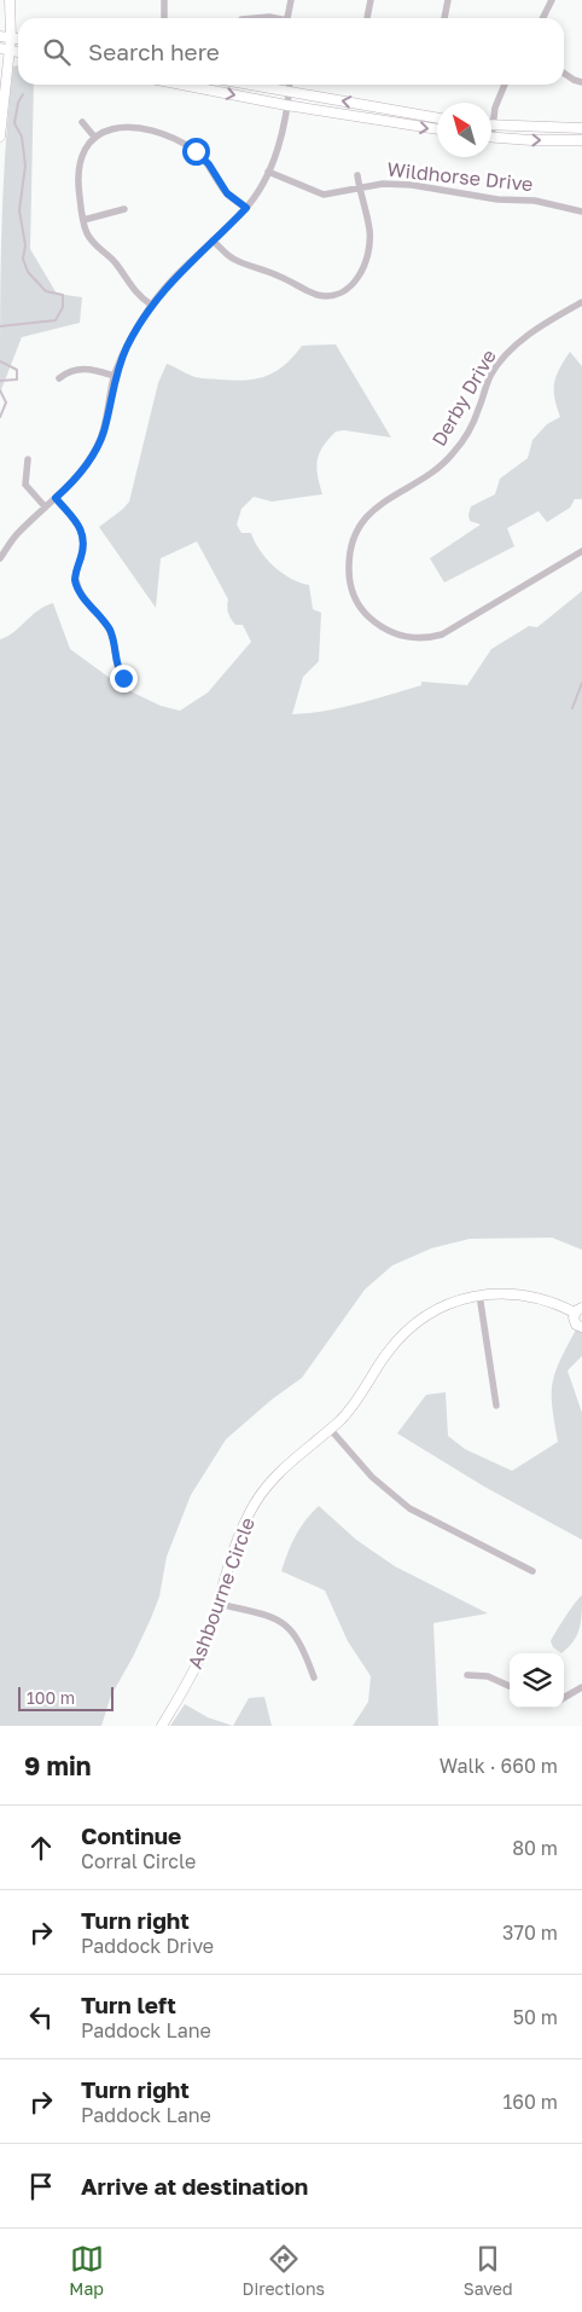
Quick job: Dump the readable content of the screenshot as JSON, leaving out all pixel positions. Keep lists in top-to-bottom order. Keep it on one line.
{"streets":{"street":["Wildhorse Drive","Derby Drive","Ashbourne Circle"]},"scale_bar":"100 m","north":"top left","page":{"search":"Search here","scale":"100 m","heading":["9 min","Walk · 660 m"],"list":[["Continue","Corral Circle","80 m"],["Turn right","Paddock Drive","370 m"],["Turn left","Paddock Lane","50 m"],["Turn right","Paddock Lane","160 m"],"Arrive at destination"],"nav":["Map","Directions","Saved"]}}
